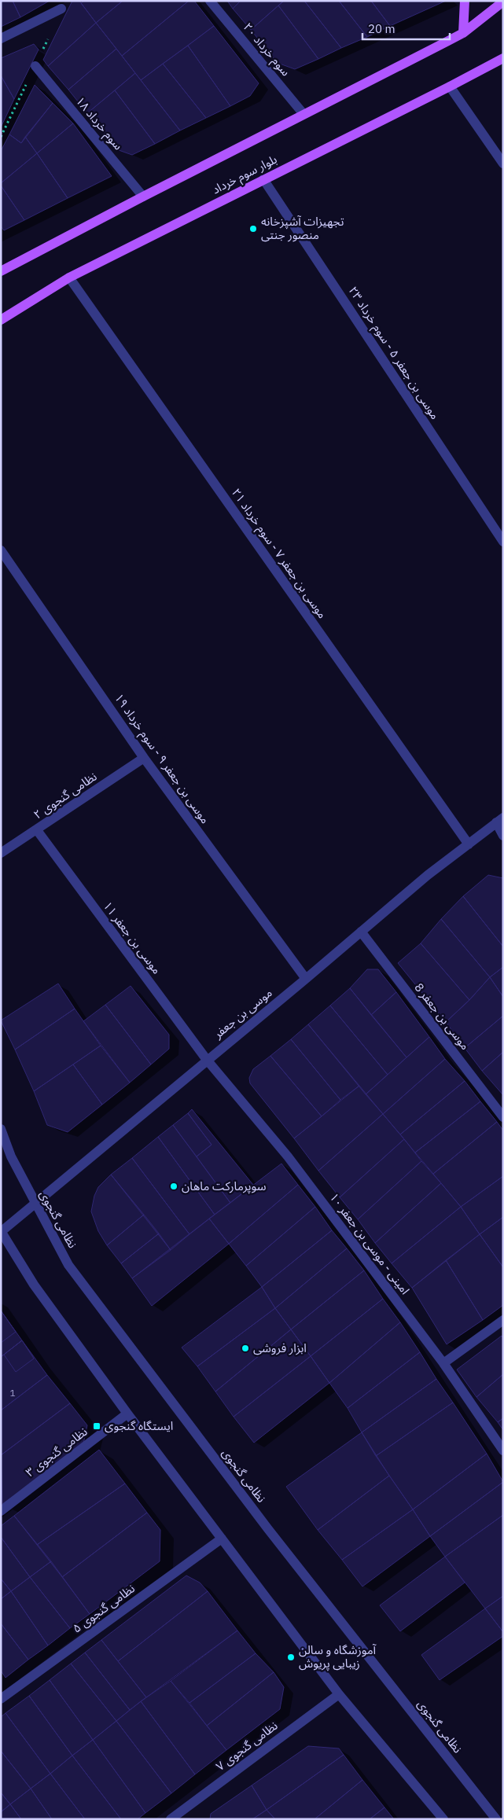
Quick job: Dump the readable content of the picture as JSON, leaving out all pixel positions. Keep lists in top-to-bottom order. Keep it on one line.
{"streets":{"main road":["بلوار سوم خرداد"],"street":["سوم خرداد ۲۰","سوم خرداد ۱۸","موسی بن جعفر ۵ - سوم خرداد ۲۳","موسی بن جعفر ۷ - سوم خرداد ۲۱","موسی بن جعفر ۹ - سوم خرداد ۱۹","نظامی گنجوی ۲","موسی بن جعفر ۱۱","موسی بن جعفر","موسی بن جعفر 8","نظامی گنجوی","امینی - موسی بن جعفر ۱۰","نظامی گنجوی ۳","نظامی گنجوی ۵","نظامی گنجوی ۷"]},"crossings":[["بلوار سوم خرداد","موسی بن جعفر ۵ - سوم خرداد ۲۳"],["بلوار سوم خرداد","موسی بن جعفر ۷ - سوم خرداد ۲۱"],["موسی بن جعفر ۷ - سوم خرداد ۲۱","موسی بن جعفر"],["موسی بن جعفر ۹ - سوم خرداد ۱۹","نظامی گنجوی ۲"],["موسی بن جعفر ۹ - سوم خرداد ۱۹","موسی بن جعفر"],["نظامی گنجوی ۲","موسی بن جعفر ۱۱"],["موسی بن جعفر ۱۱","موسی بن جعفر"],["موسی بن جعفر ۱۱","امینی - موسی بن جعفر ۱۰"],["موسی بن جعفر","موسی بن جعفر 8"],["موسی بن جعفر","نظامی گنجوی"],["موسی بن جعفر","امینی - موسی بن جعفر ۱۰"]],"places":{"other":["تجهیزات آشپزخانه منصور جنتی","سوپرمارکت ماهان","ابزار فروشی","آموزشگاه و سالن زیبایی پریوش"],"transit":["ایستگاه گنجوی"]},"house_numbers":["1"],"scale_bar":"20 m"}
